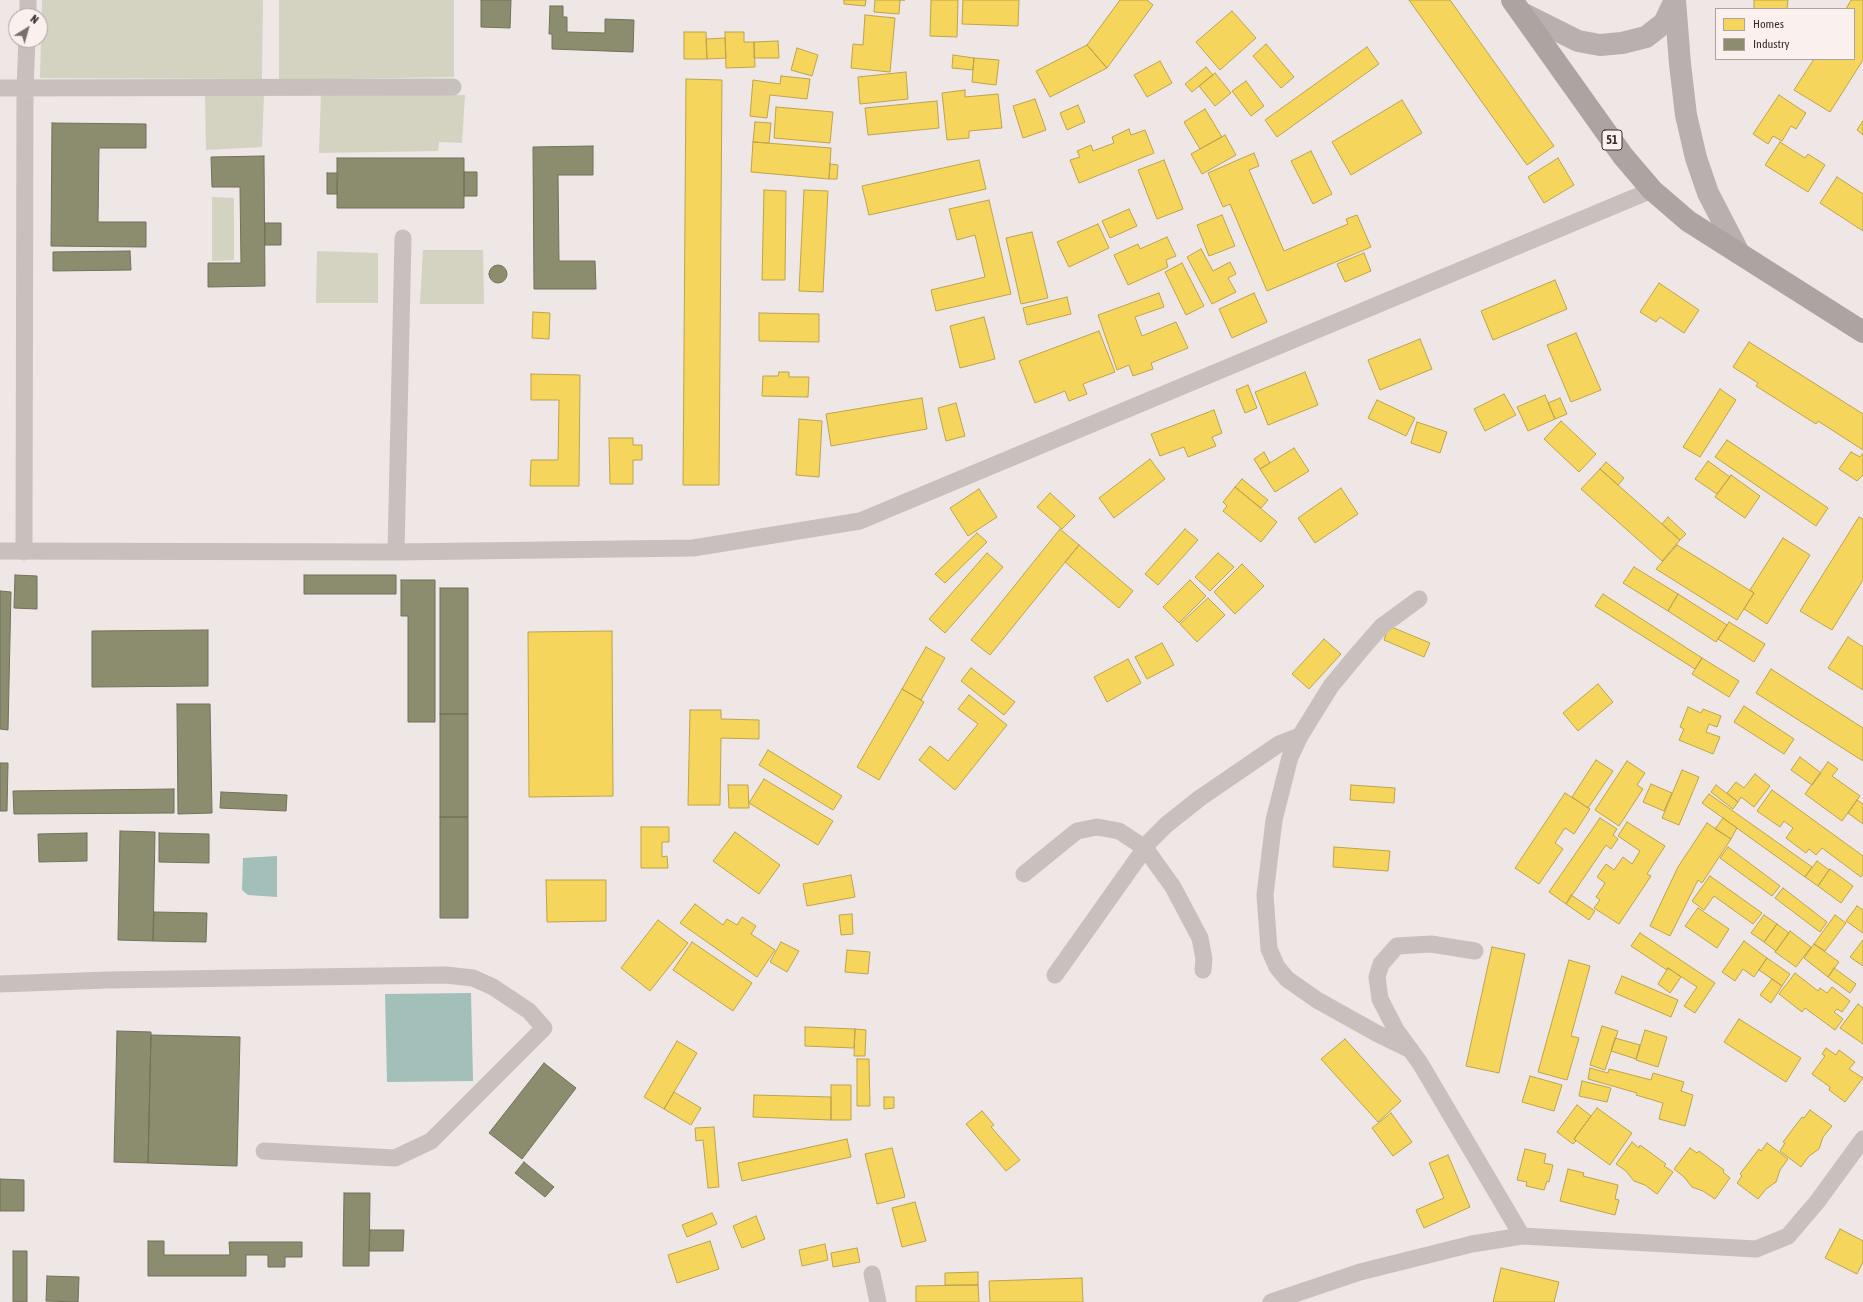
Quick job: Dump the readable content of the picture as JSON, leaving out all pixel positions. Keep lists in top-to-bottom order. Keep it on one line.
{"streets":{"main road":["51"]},"legend":["Homes","Industry"],"north":"top right"}
